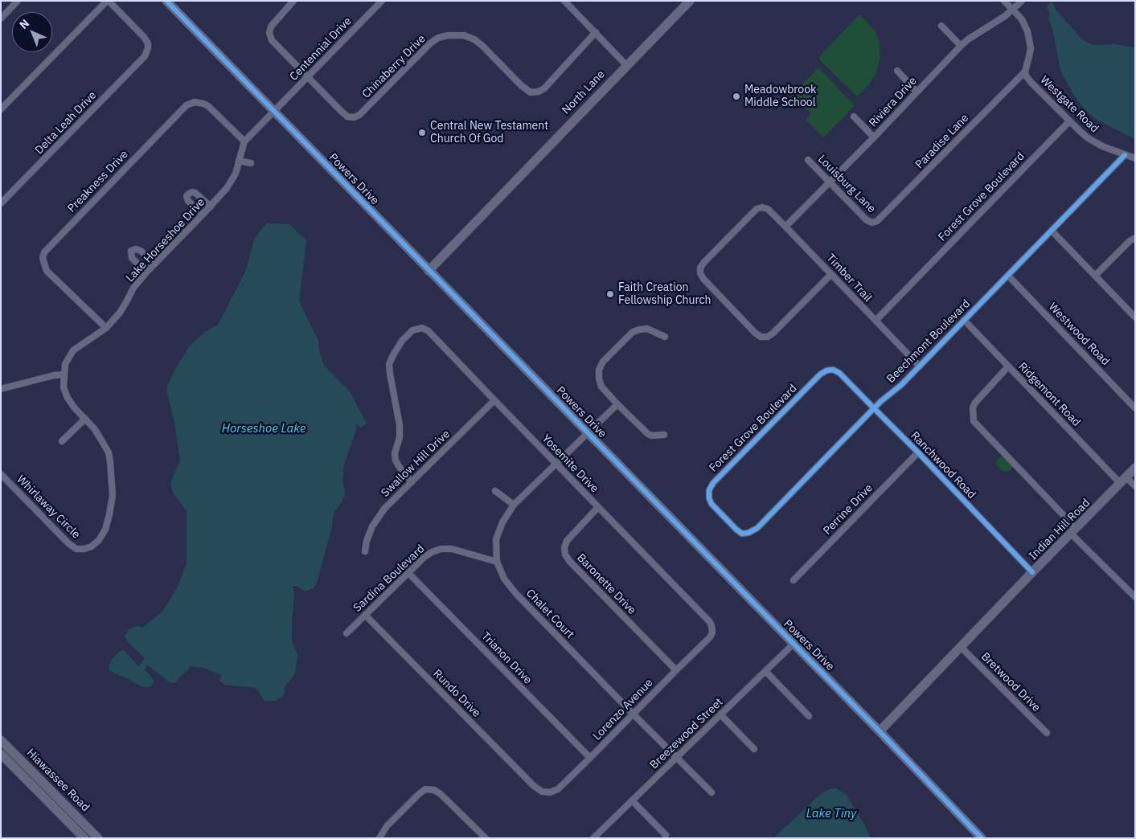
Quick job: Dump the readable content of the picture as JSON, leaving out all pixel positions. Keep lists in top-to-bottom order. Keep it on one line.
{"streets":{"street":["Centennial Drive","Chinaberry Drive","North Lane","Riviera Drive","Westgate Road","Delta Leah Drive","Paradise Lane","Powers Drive","Preakness Drive","Louisburg Lane","Forest Grove Boulevard","Lake Horseshoe Drive","Timber Trail","Westwood Road","Beechmont Boulevard","Ridgemont Road","Swallow Hill Drive","Yosemite Drive","Ranchwood Road","Whirlaway Circle","Perrine Drive","Indian Hill Road","Sardina Boulevard","Baronette Drive","Chalet Court","Trianon Drive","Bretwood Drive","Rundo Drive","Lorenzo Avenue","Breezewood Street","Hiawassee Road"]},"crossings":[["Centennial Drive","Chinaberry Drive"],["Centennial Drive","Powers Drive"],["Centennial Drive","Lake Horseshoe Drive"],["North Lane","Powers Drive"],["Riviera Drive","Louisburg Lane"],["Riviera Drive","Timber Trail"],["Westgate Road","Paradise Lane"],["Westgate Road","Forest Grove Boulevard"],["Westgate Road","Beechmont Boulevard"],["Paradise Lane","Louisburg Lane"],["Powers Drive","Lake Horseshoe Drive"],["Powers Drive","Indian Hill Road"],["Powers Drive","Chalet Court"],["Powers Drive","Breezewood Street"],["Preakness Drive","Lake Horseshoe Drive"],["Forest Grove Boulevard","Timber Trail"],["Forest Grove Boulevard","Beechmont Boulevard"],["Forest Grove Boulevard","Ranchwood Road"],["Lake Horseshoe Drive","Whirlaway Circle"],["Timber Trail","Beechmont Boulevard"],["Westwood Road","Beechmont Boulevard"],["Beechmont Boulevard","Ridgemont Road"],["Beechmont Boulevard","Ranchwood Road"],["Ridgemont Road","Indian Hill Road"],["Swallow Hill Drive","Yosemite Drive"],["Yosemite Drive","Baronette Drive"],["Yosemite Drive","Chalet Court"],["Yosemite Drive","Lorenzo Avenue"],["Ranchwood Road","Perrine Drive"],["Ranchwood Road","Indian Hill Road"],["Indian Hill Road","Bretwood Drive"],["Sardina Boulevard","Chalet Court"],["Sardina Boulevard","Trianon Drive"],["Sardina Boulevard","Rundo Drive"],["Baronette Drive","Lorenzo Avenue"],["Chalet Court","Lorenzo Avenue"],["Chalet Court","Breezewood Street"],["Trianon Drive","Lorenzo Avenue"],["Rundo Drive","Lorenzo Avenue"]],"water":["Horseshoe Lake","Lake Tiny"],"places":["Meadowbrook Middle School","Central New Testament Church Of God","Faith Creation Fellowship Church"],"north":"top left"}
